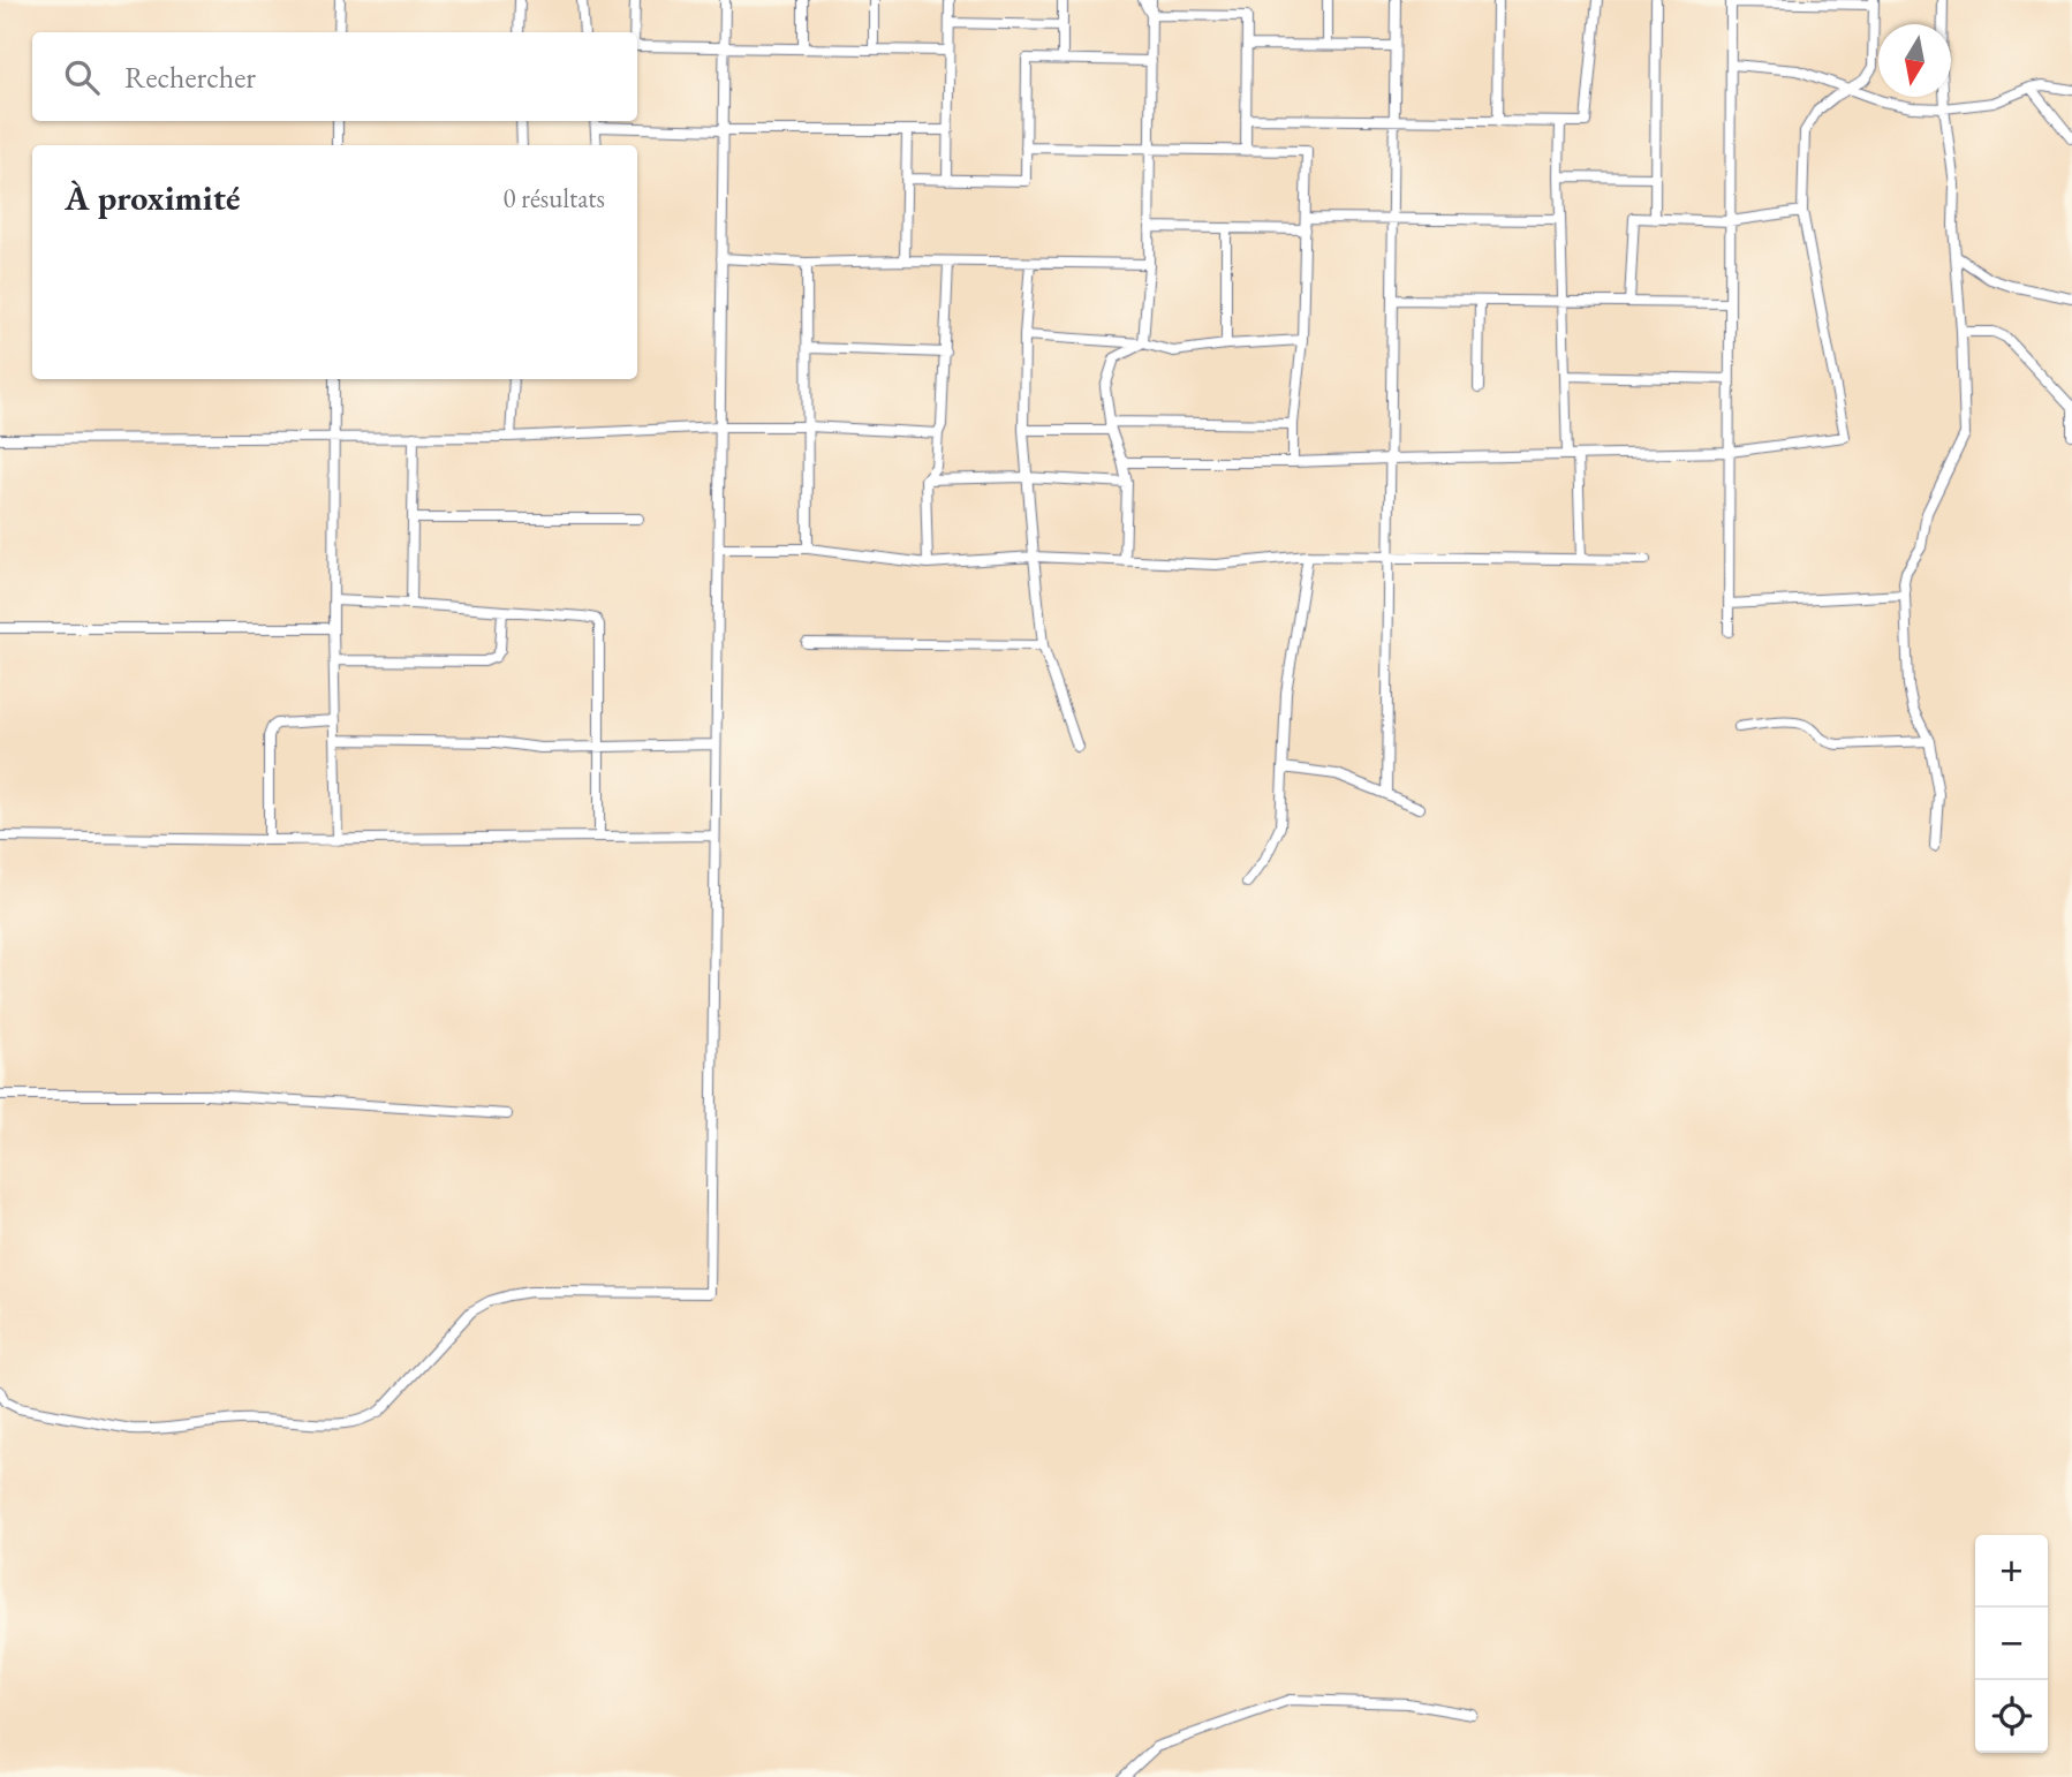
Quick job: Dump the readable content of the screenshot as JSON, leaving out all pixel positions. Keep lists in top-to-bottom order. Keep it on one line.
{"north":"bottom","page":{"search":"Rechercher","heading":["À proximité","0 résultats"],"map_buttons":["+","−"]}}
